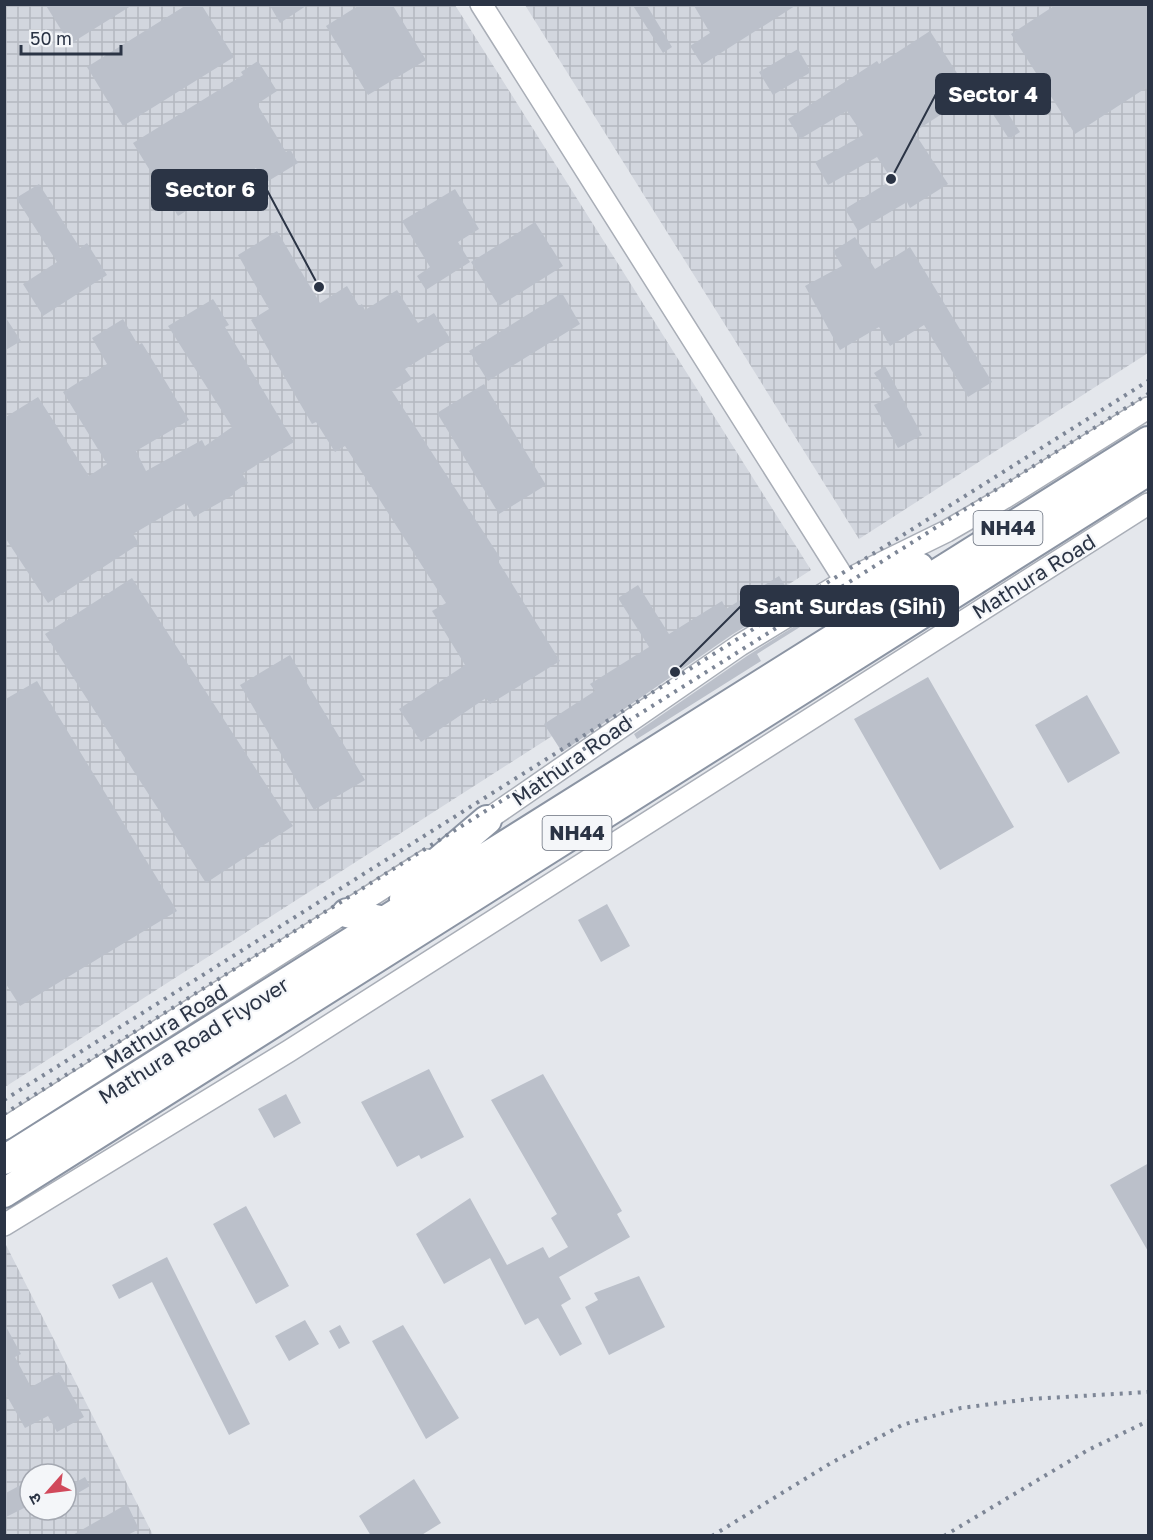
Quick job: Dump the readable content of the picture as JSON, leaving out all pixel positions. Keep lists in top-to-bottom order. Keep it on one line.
{"streets":{"highway":["NH44","Mathura Road","Mathura Road Flyover"]},"crossings":[["NH44","Mathura Road"],["Mathura Road","Mathura Road Flyover"]],"places":["Sector 4","Sector 6","Sant Surdas (Sihi)"],"scale_bar":"50 m","north":"bottom left"}
